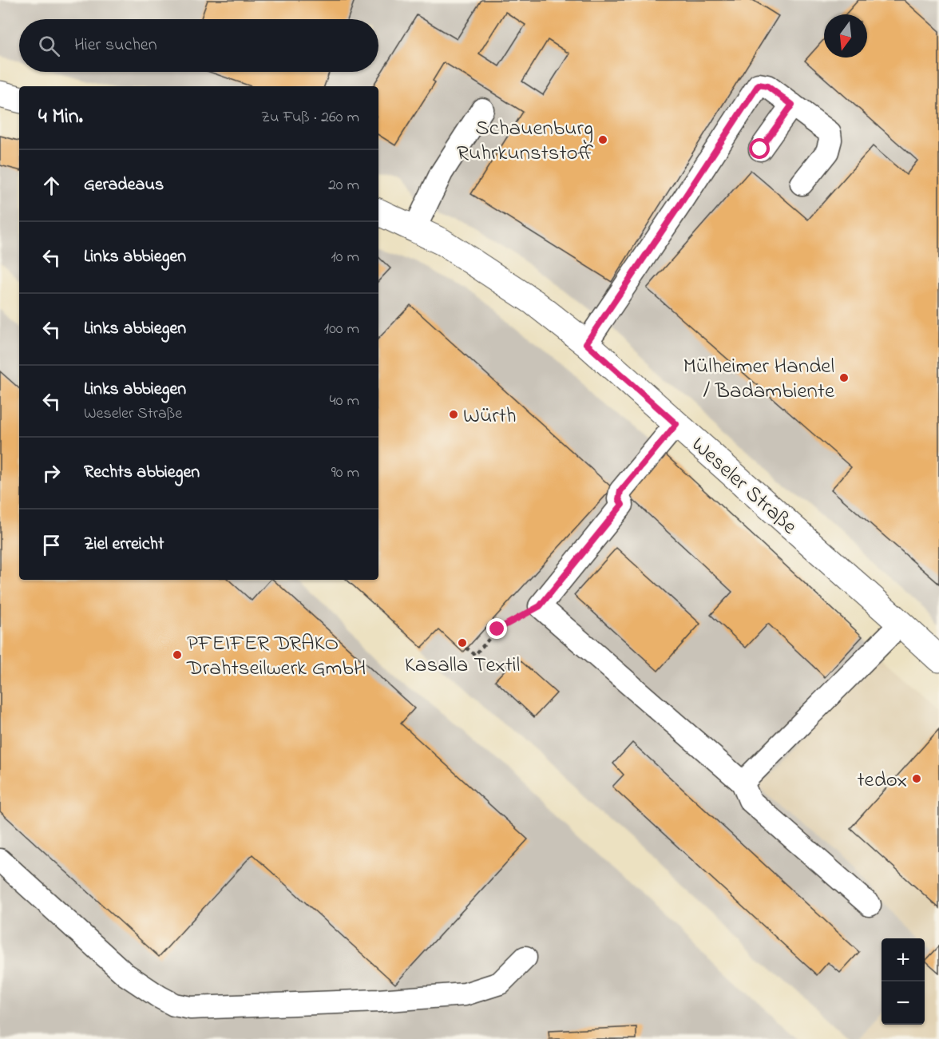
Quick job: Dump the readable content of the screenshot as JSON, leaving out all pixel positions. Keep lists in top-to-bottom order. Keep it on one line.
{"streets":{"main road":["Weseler Straße"]},"places":["Schauenburg Ruhrkunststoff","Mülheimer Handel / Badambiente","Würth","Kasalla Textil","PFEIFER DRAKO Drahtseilwerk GmbH","tedox"],"north":"bottom","page":{"search":"Hier suchen","heading":["4 Min.","Zu Fuß · 260 m"],"list":[["Geradeaus","20 m"],["Links abbiegen","10 m"],["Links abbiegen","100 m"],["Links abbiegen","Weseler Straße","40 m"],["Rechts abbiegen","90 m"],"Ziel erreicht"],"map_buttons":["+","−"]}}
